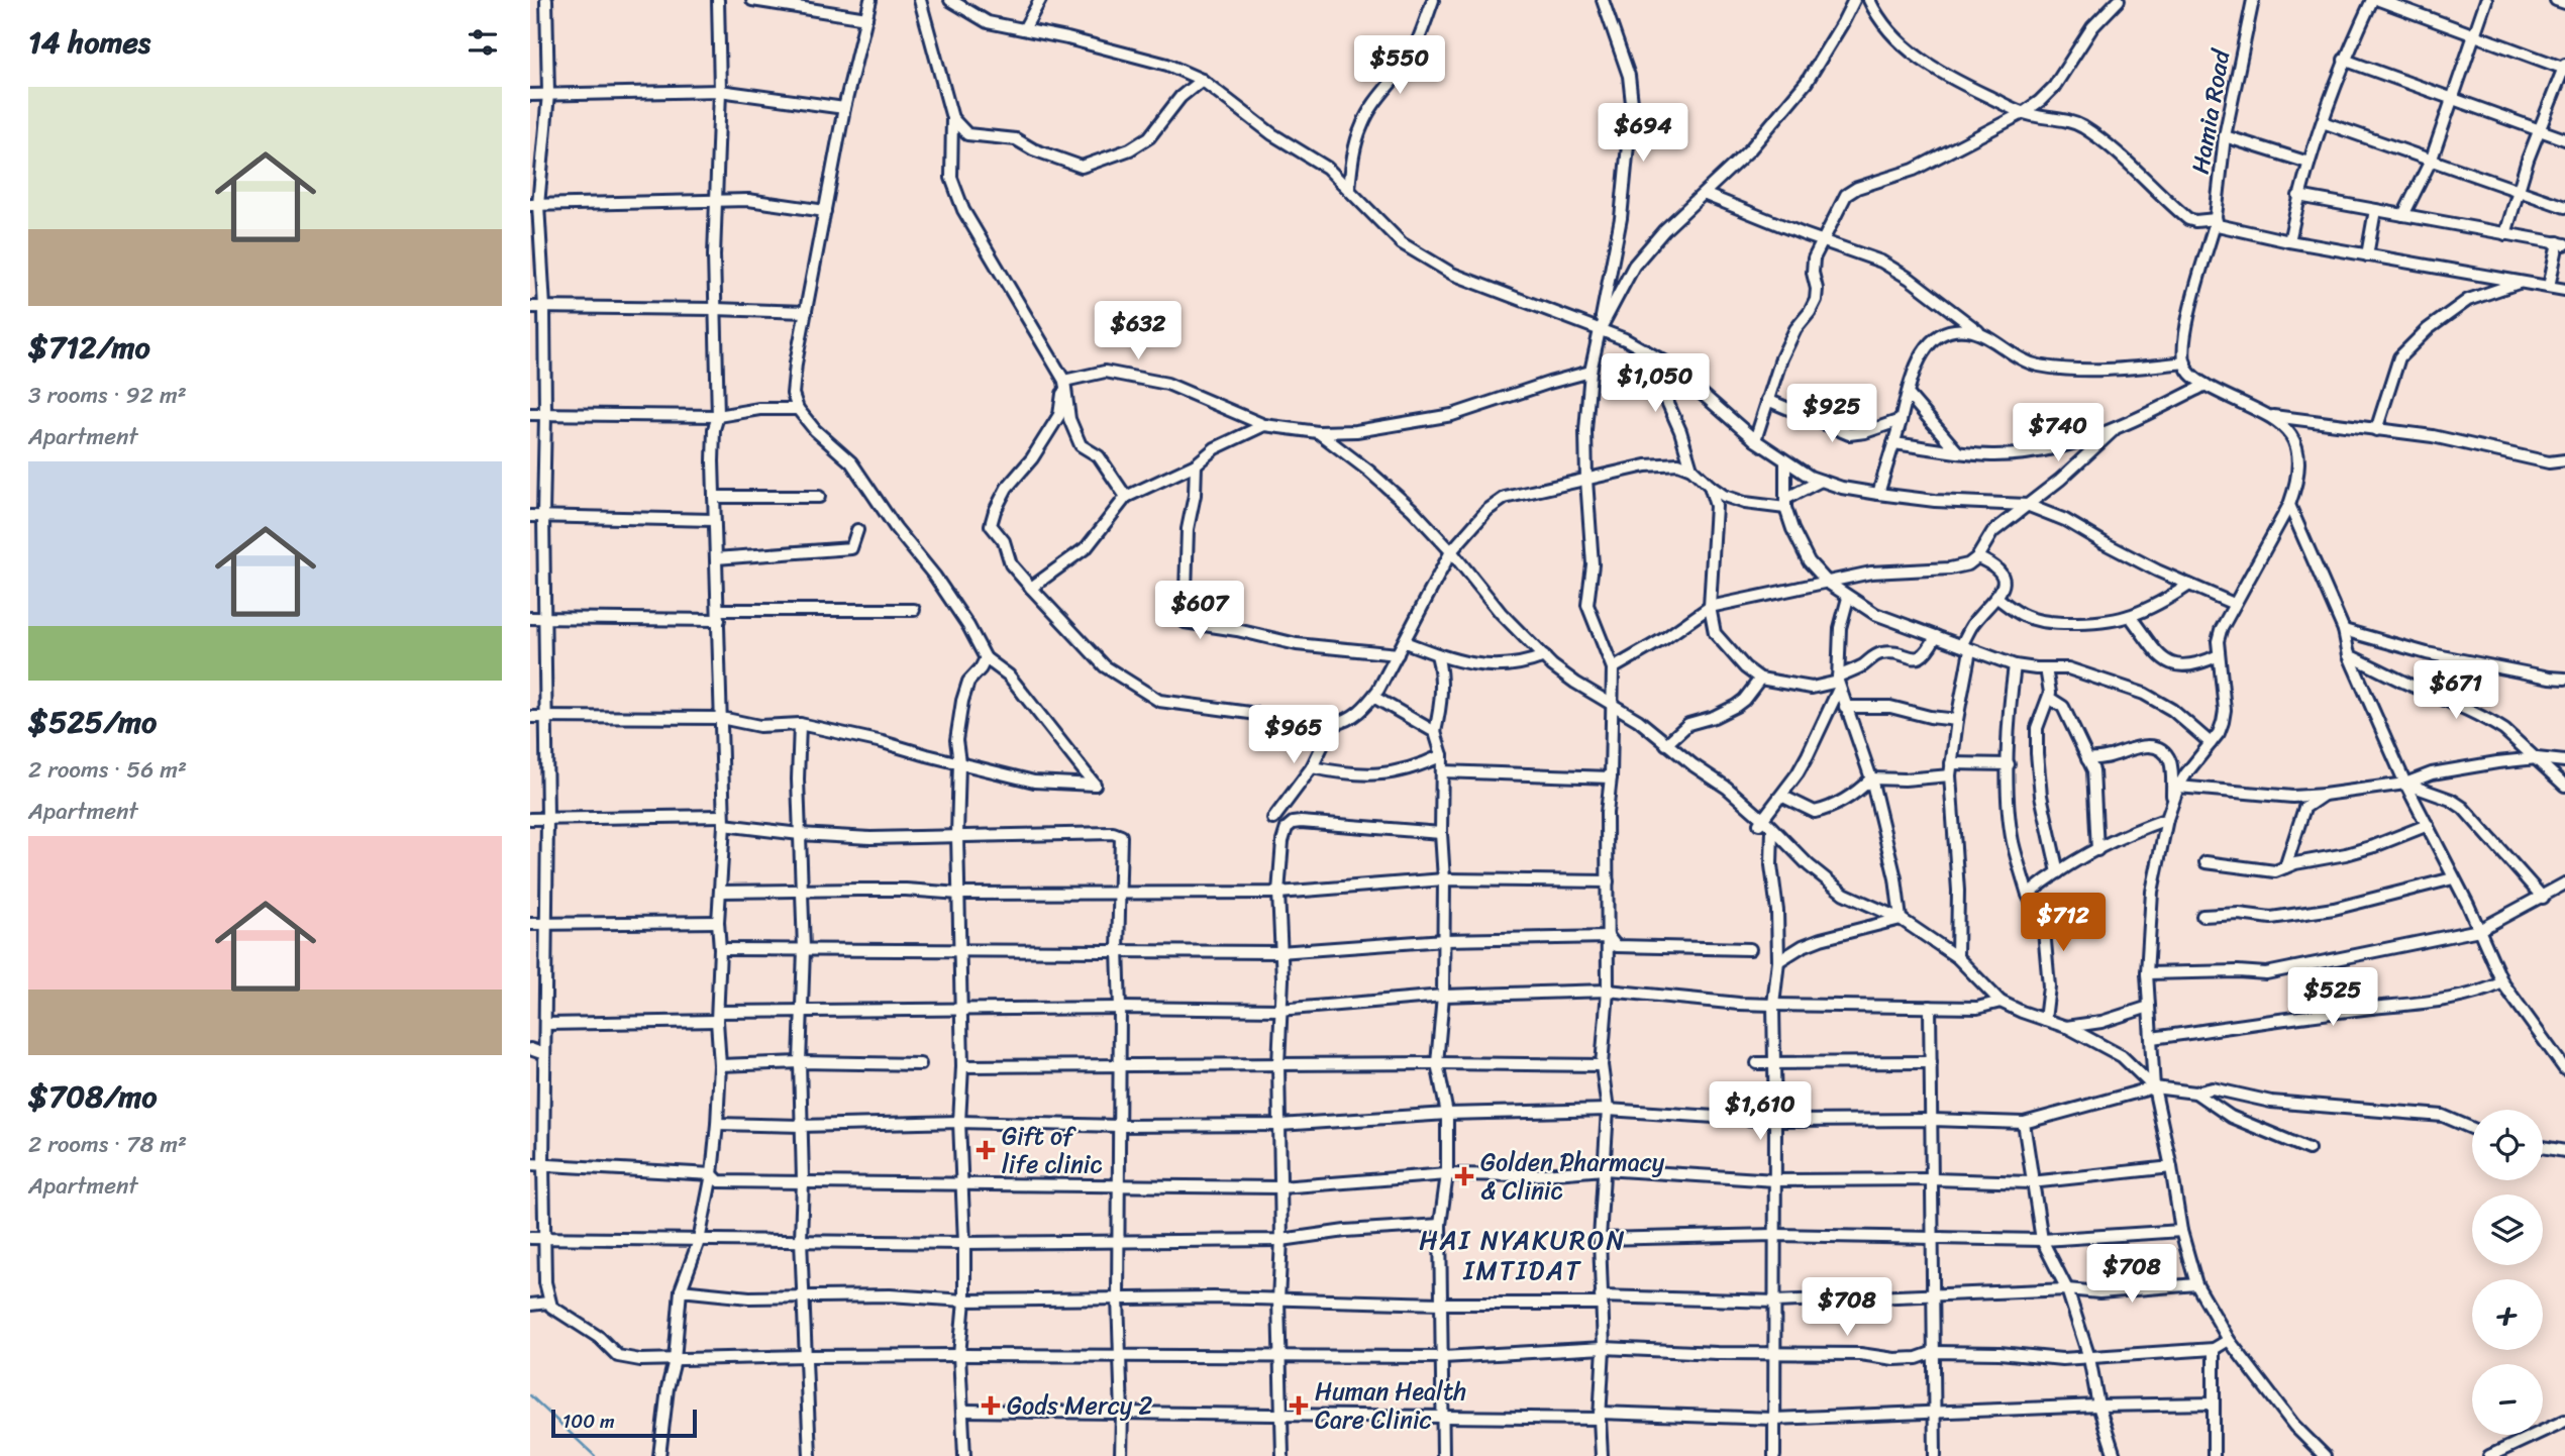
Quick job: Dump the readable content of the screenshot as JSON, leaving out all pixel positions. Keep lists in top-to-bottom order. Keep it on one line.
{"streets":{"street":["Hamia Road"]},"districts":["HAI NYAKURON IMTIDAT"],"places":{"health":["Gift of life clinic","Golden Pharmacy & Clinic","Gods Mercy 2","Human Health Care Clinic"]},"scale_bar":"100 m","page":{"heading":"14 homes","price":["$550","$694","$632","$1,050","$925","$740","$607","$671","$965","$712","$525","$1,610","$708","$708"],"list":[{"name":"$712/mo","note":"3 rooms · 92 m² · Apartment"},{"name":"$525/mo","note":"2 rooms · 56 m² · Apartment"},{"name":"$708/mo","note":"2 rooms · 78 m² · Apartment"}],"map_buttons":["+","−"],"scale":"100 m"}}
